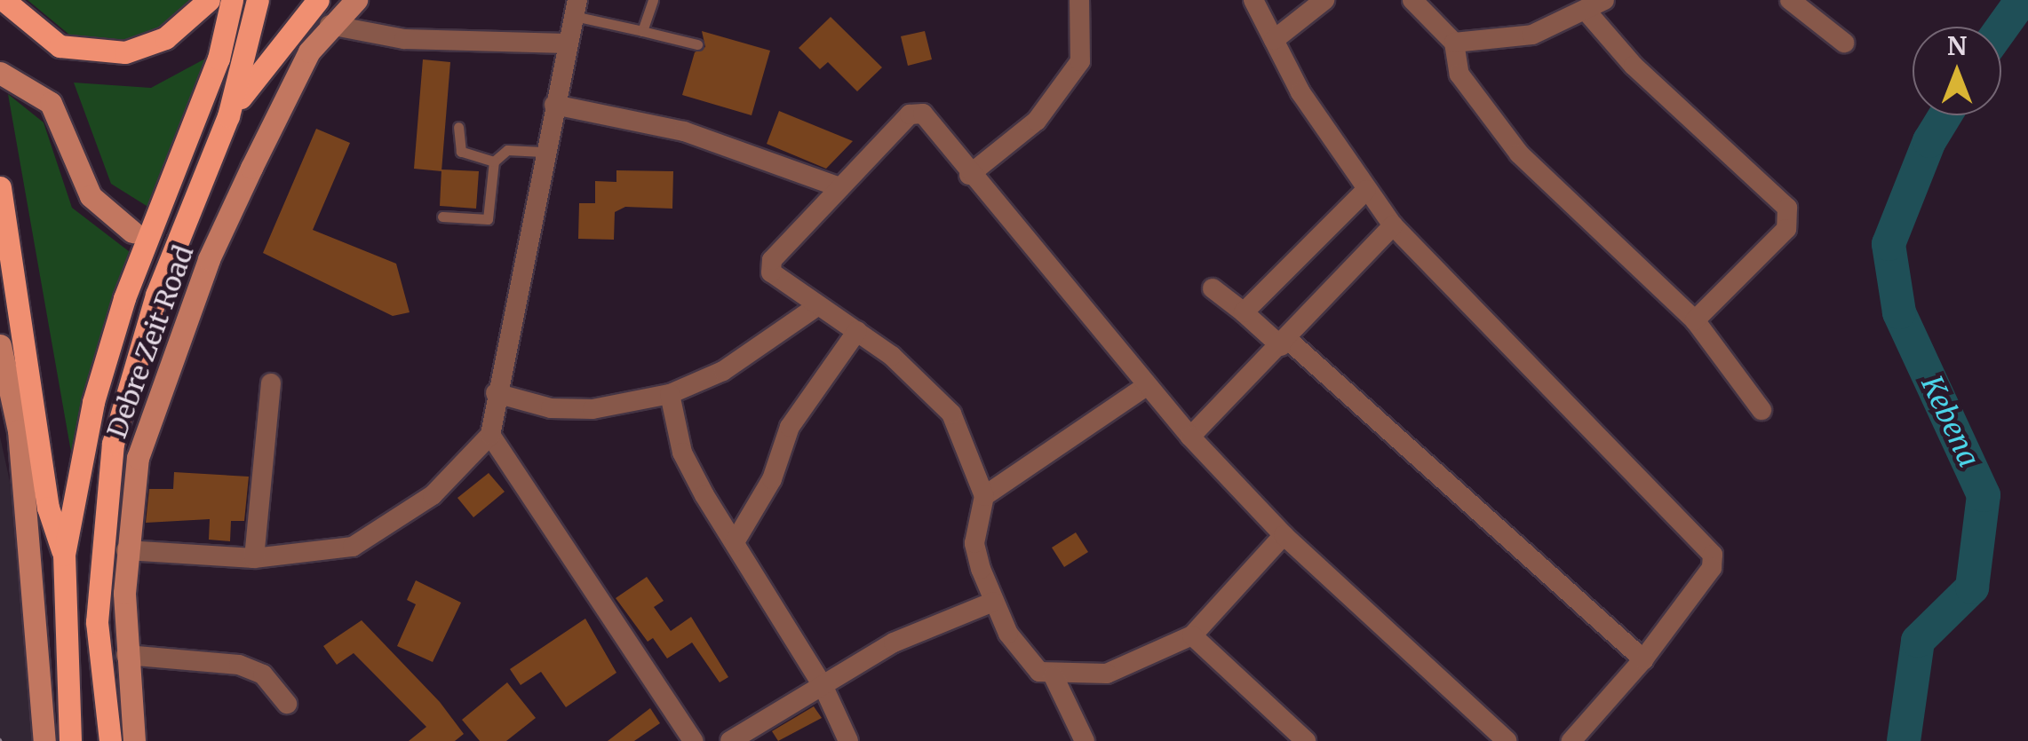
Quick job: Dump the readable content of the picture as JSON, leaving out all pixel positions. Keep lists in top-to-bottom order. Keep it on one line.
{"streets":{"main road":["Debre Zeit Road"]},"water":["Kebena"],"north":"top"}
